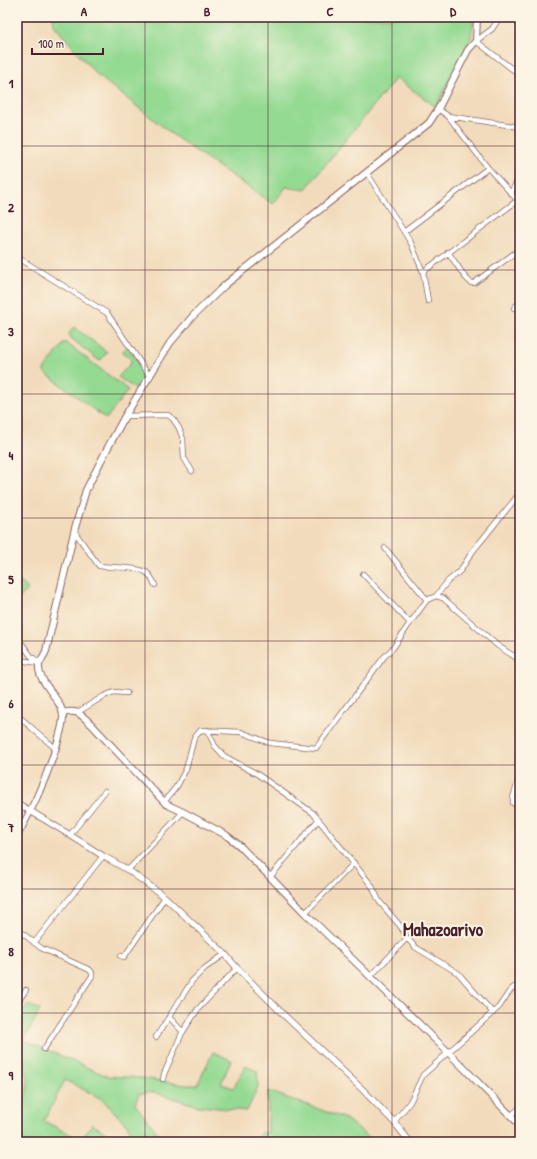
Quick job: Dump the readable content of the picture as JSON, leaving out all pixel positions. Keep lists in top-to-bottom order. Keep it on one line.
{"districts":["Mahazoarivo"],"scale_bar":"100 m","grid":{"columns":["A","B","C","D"],"rows":["1","2","3","4","5","6","7","8","9"]}}
